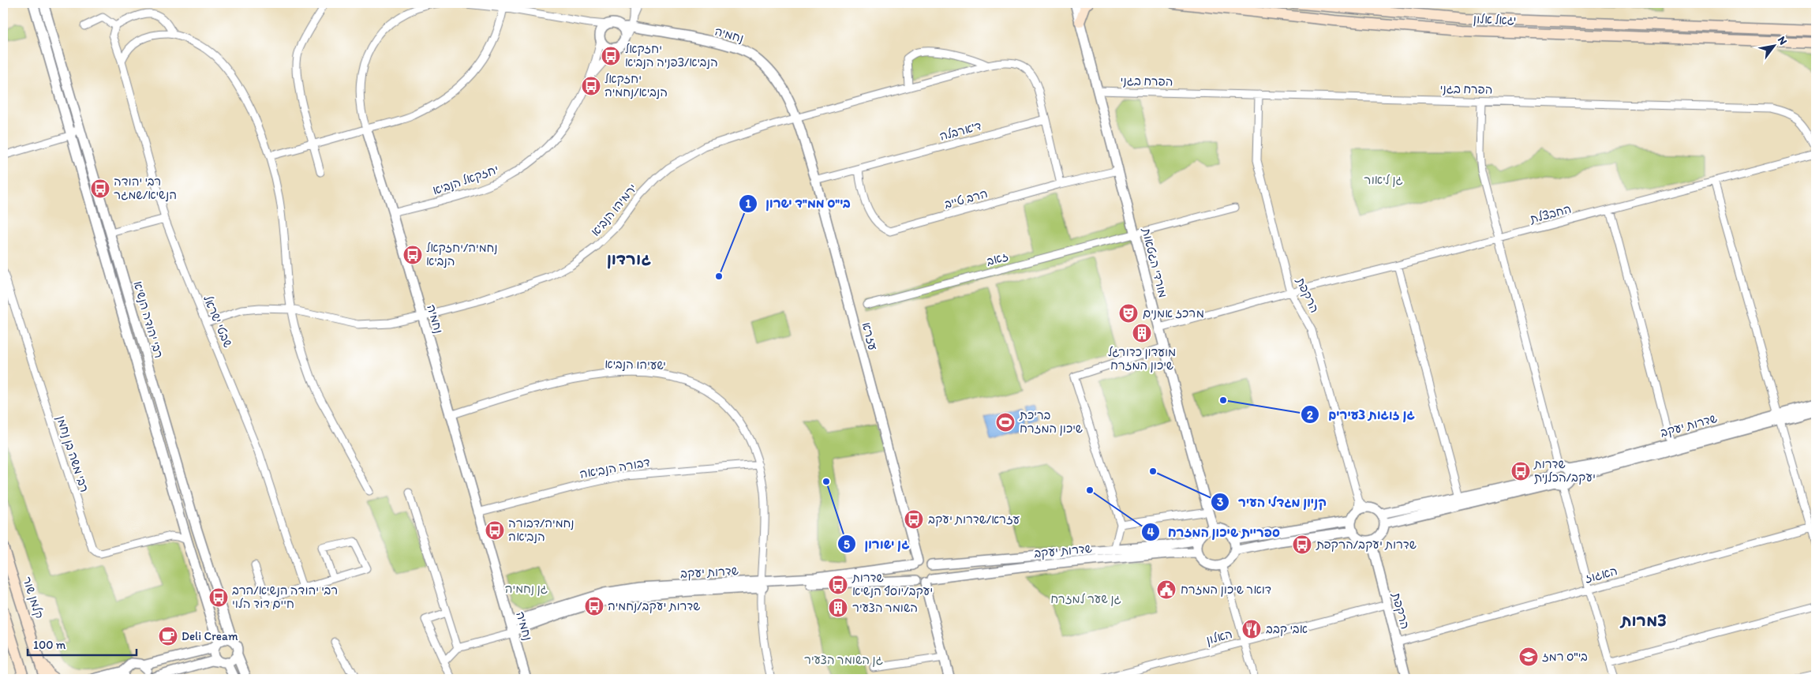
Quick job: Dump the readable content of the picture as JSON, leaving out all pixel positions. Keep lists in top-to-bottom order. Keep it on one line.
{"streets":{"main road":["יגאל אלון","קלמן שור"],"street":["נחמיה","הפרח בגני","ד'ארבלה","יחזקאל הנביא","הרב טייב","ירמיהו הנביא","החבצלת","זאב","מורדי הגטאות","הרקפת","רבי יהודה הנשיא","שבטי ישראל","עזרא","ישעיהו הנביא","שדרות יעקב","רבי משה בן נחמן","דבורה הנביאה","האגוז","האלון"]},"crossings":[["נחמיה","יחזקאל הנביא"],["נחמיה","ירמיהו הנביא"],["נחמיה","עזרא"],["נחמיה","ישעיהו הנביא"],["נחמיה","שדרות יעקב"],["נחמיה","דבורה הנביאה"],["הפרח בגני","מורדי הגטאות"],["הפרח בגני","הרקפת"],["ד'ארבלה","הרב טייב"],["ד'ארבלה","ירמיהו הנביא"],["ד'ארבלה","עזרא"],["הרב טייב","מורדי הגטאות"],["ירמיהו הנביא","שבטי ישראל"],["ירמיהו הנביא","עזרא"],["החבצלת","מורדי הגטאות"],["החבצלת","הרקפת"],["זאב","מורדי הגטאות"],["מורדי הגטאות","שדרות יעקב"],["הרקפת","האגוז"],["הרקפת","האלון"],["רבי יהודה הנשיא","רבי משה בן נחמן"],["עזרא","שדרות יעקב"],["ישעיהו הנביא","שדרות יעקב"],["ישעיהו הנביא","דבורה הנביאה"]],"districts":["גורדון","צמרות"],"parks":["גן ליאור","גן נחמיה","גן שער למזרח","גן השומר הצעיר"],"places":{"bus stop":["יחזקאל הנביא/צפניה הנביא","יחזקאל הנביא/נחמיה","רבי יהודה הנשיא/שמגר","נחמיה/יחזקאל הנביא","שדרות יעקב/הכלנית","עזרא/שדרות יעקב","נחמיה/דבורה הנביאה","שדרות יעקב/הרקפת","שדרות יעקב/יוסף הנשיא","רבי יהודה הנשיא/הרב חיים דוד הלוי","שדרות יעקב/נחמיה"],"other":["בי\"ס ממ\"ד ישרון","גן זוגות צעירים","קניון מגדלי העיר","גן ישורון","ספריית שיכון המזרח"],"theatre":["מרכז אמנים"],"building":["מועדון כדורגל שיכון המזרח","השומר הצעיר"],"sports":["בריכת שיכון המזרח"],"public building":["דואר שיכון המזרח"],"restaurant":["אבי קבב"],"cafe":["Deli Cream"],"school or university":["בי\"ס רמז"]},"scale_bar":"100 m","north":"top right"}
